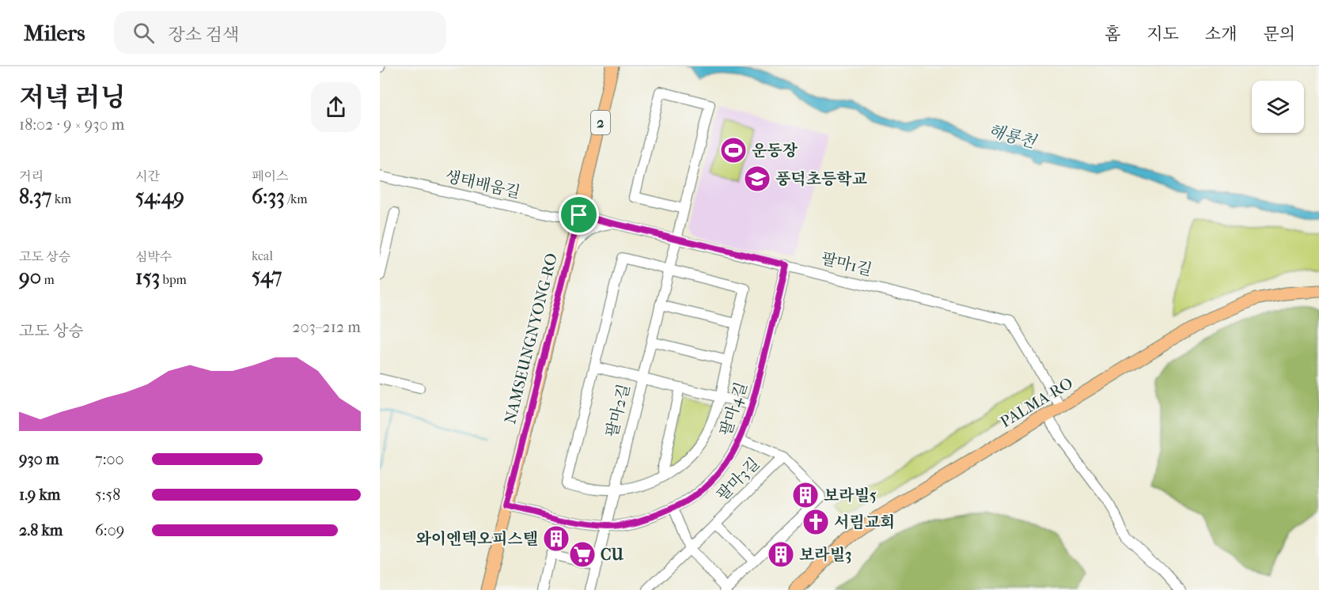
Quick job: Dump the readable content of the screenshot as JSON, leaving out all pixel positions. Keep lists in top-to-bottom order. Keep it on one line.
{"streets":{"main road":["2","NAMSEUNGNYONG-RO","PALMA-RO"],"street":["생태배움길","팔마1길","팔마4길","팔마2길","팔마3길"]},"crossings":[["생태배움길","팔마1길"],["생태배움길","NAMSEUNGNYONG-RO"],["팔마1길","NAMSEUNGNYONG-RO"],["팔마1길","PALMA-RO"],["팔마1길","팔마4길"],["팔마1길","팔마2길"],["NAMSEUNGNYONG-RO","팔마4길"],["팔마4길","팔마2길"]],"water":["해룡천"],"places":{"sports":["운동장"],"school or university":["풍덕초등학교"],"building":["보라빌5","와이엔텍오피스텔","보라빌3"],"church":["서림교회"],"supermarket":["CU"]},"page":{"header":"Milers","search":"장소 검색","nav":["홈","지도","소개","문의"],"heading":["저녁 러닝","18:02 · 9 × 930 m"],"stats":[["거리","8.37 km"],["시간","54:49"],["페이스","6:33 /km"],["고도 상승","90 m"],["심박수","153 bpm"],["kcal","547"]],"chart":["고도 상승","203–212 m"],"list":[{"name":"930 m","note":"7:00"},{"name":"1.9 km","note":"5:58"},{"name":"2.8 km","note":"6:09"}]}}
